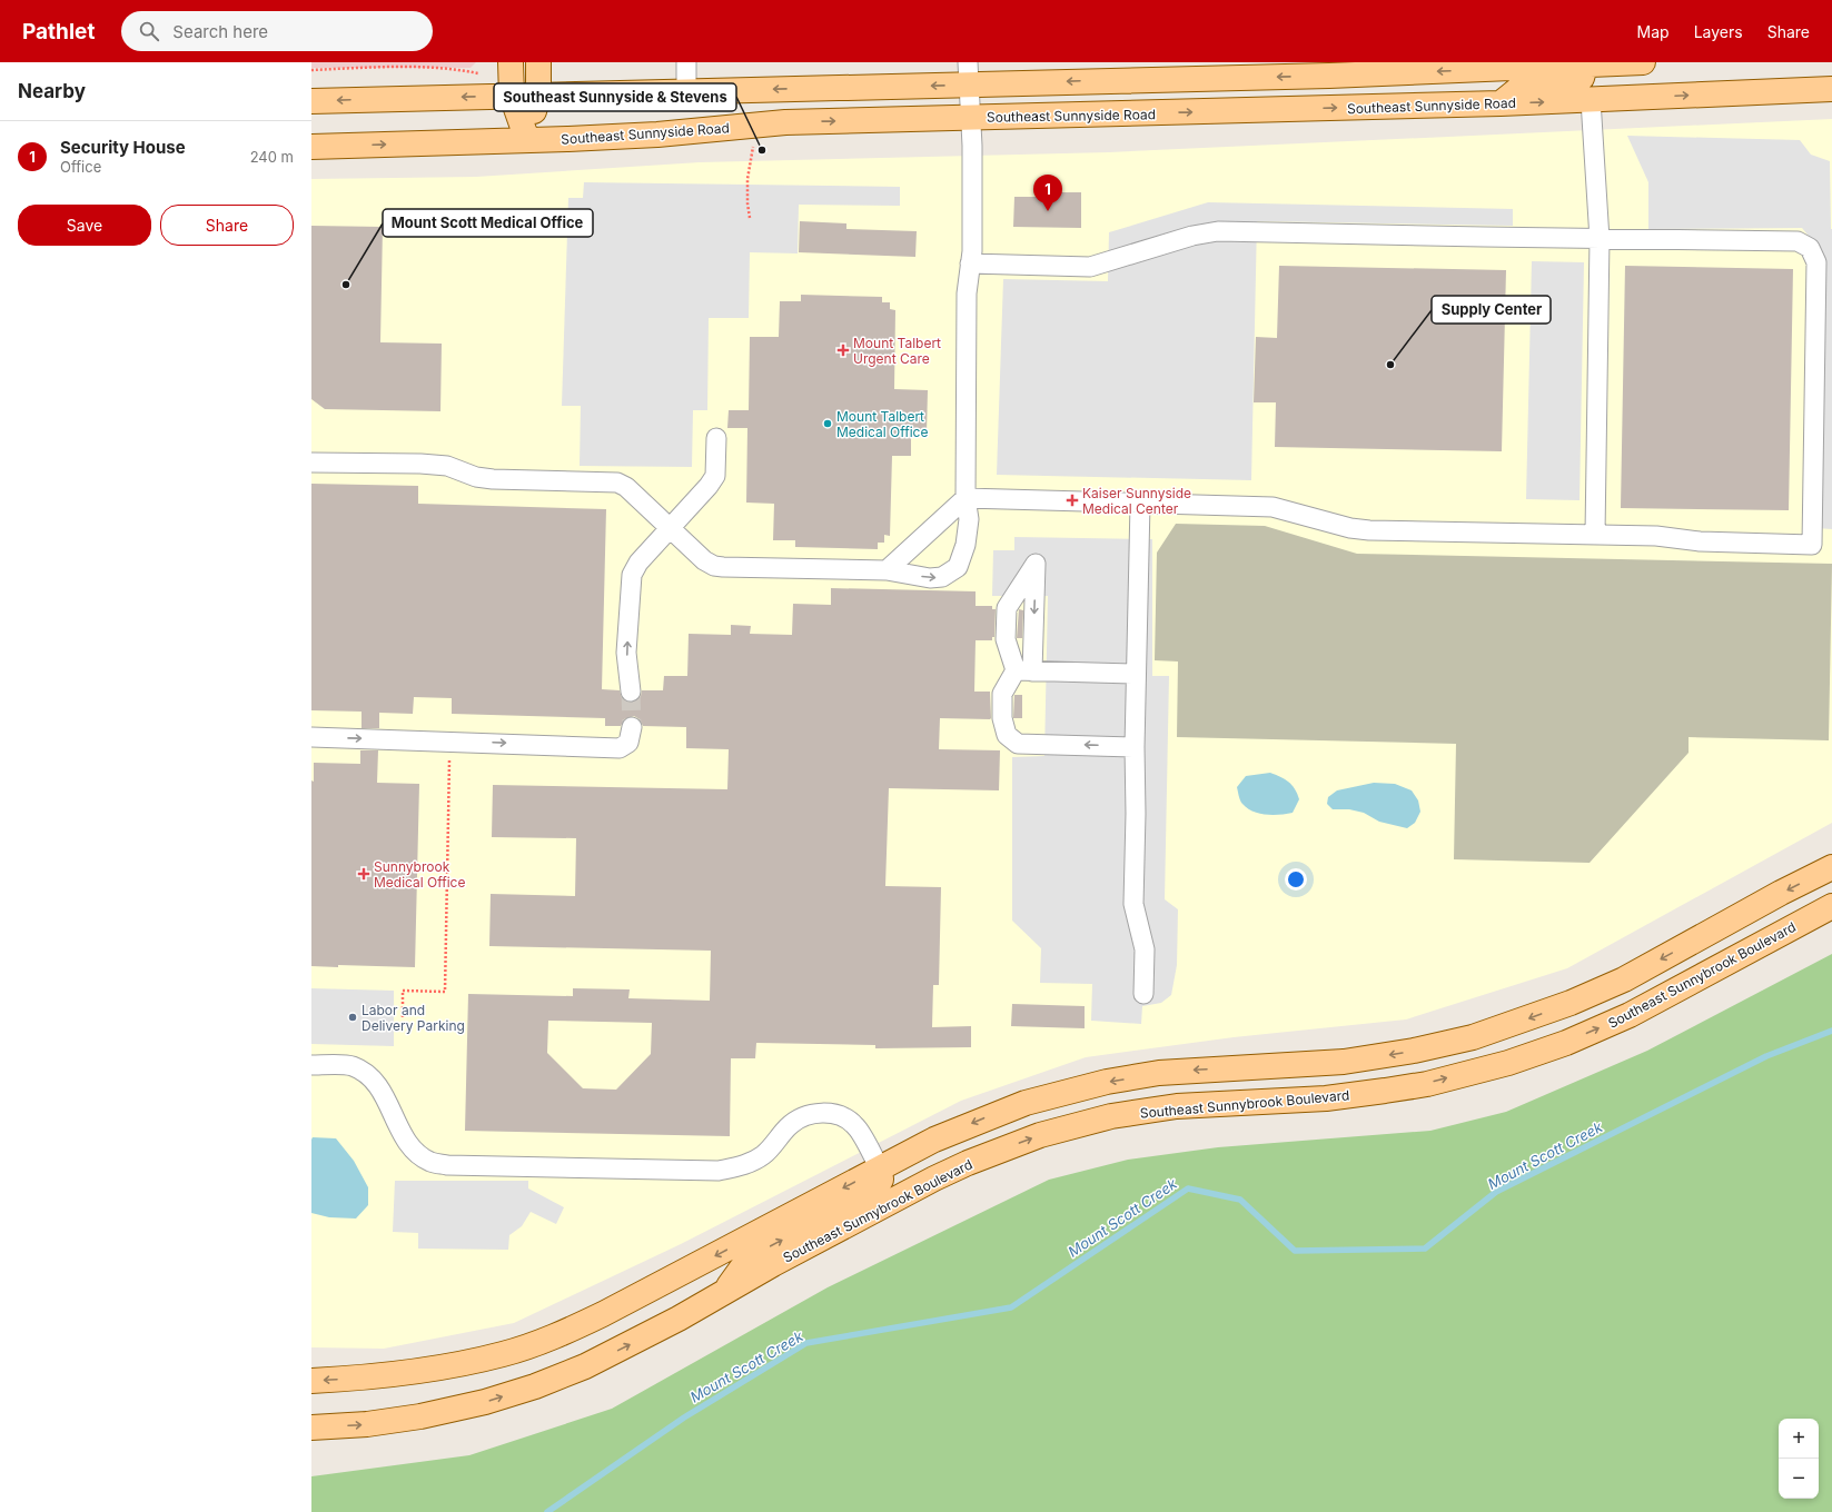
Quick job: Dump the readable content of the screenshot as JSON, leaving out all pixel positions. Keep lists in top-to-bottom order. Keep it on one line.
{"streets":{"main road":["Southeast Sunnyside Road","Southeast Sunnybrook Boulevard"]},"water":["Mount Scott Creek"],"places":{"other":["Southeast Sunnyside & Stevens","Mount Scott Medical Office","Supply Center","Mount Talbert Medical Office","Labor and Delivery Parking"],"health":["Mount Talbert Urgent Care","Kaiser Sunnyside Medical Center","Sunnybrook Medical Office"]},"page":{"header":"Pathlet","search":"Search here","nav":["Map","Layers","Share"],"heading":"Nearby","list":[{"mark":"1","name":"Security House","note":"Office","value":"240 m"}],"pins":"1","buttons":["Save","Share"],"map_buttons":["+","−"]}}
